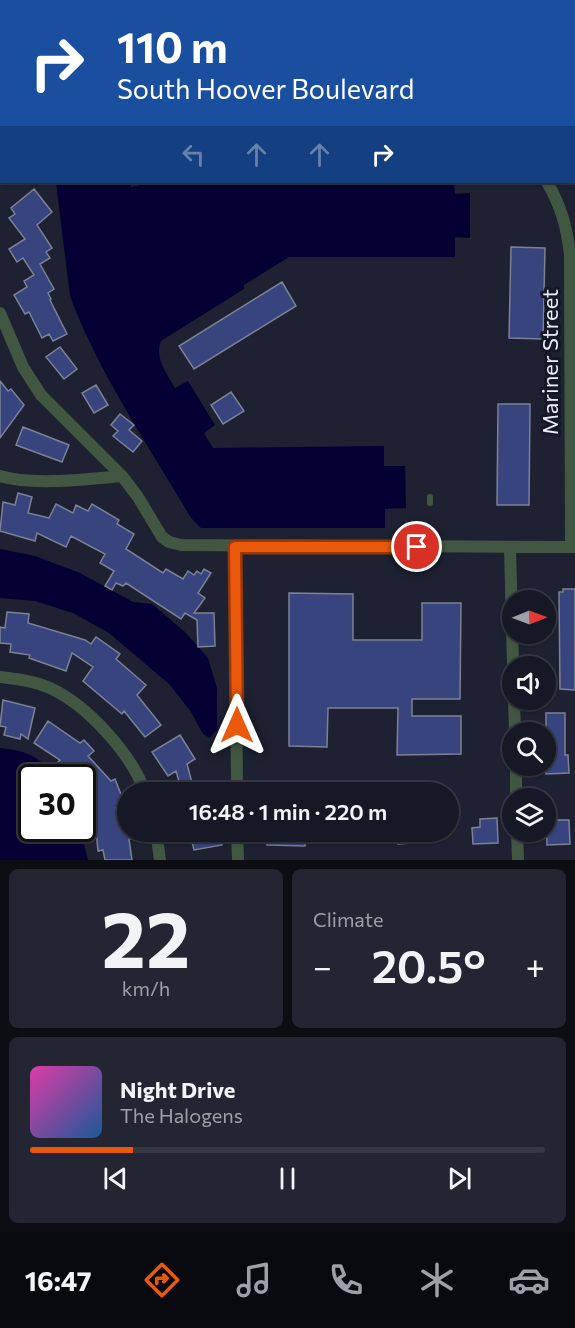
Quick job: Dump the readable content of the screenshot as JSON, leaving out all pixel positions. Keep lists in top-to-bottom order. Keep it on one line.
{"streets":{"street":["Mariner Street"]},"north":"right","page":{"turn":["110 m","South Hoover Boulevard"],"limit":"30","trip":"16:48 · 1 min · 220 m","tile":[["22","km/h"],"Climate"],"heat":["−","20.5°","+"],"song":["Night Drive","The Halogens"],"tabs":"16:47"}}
